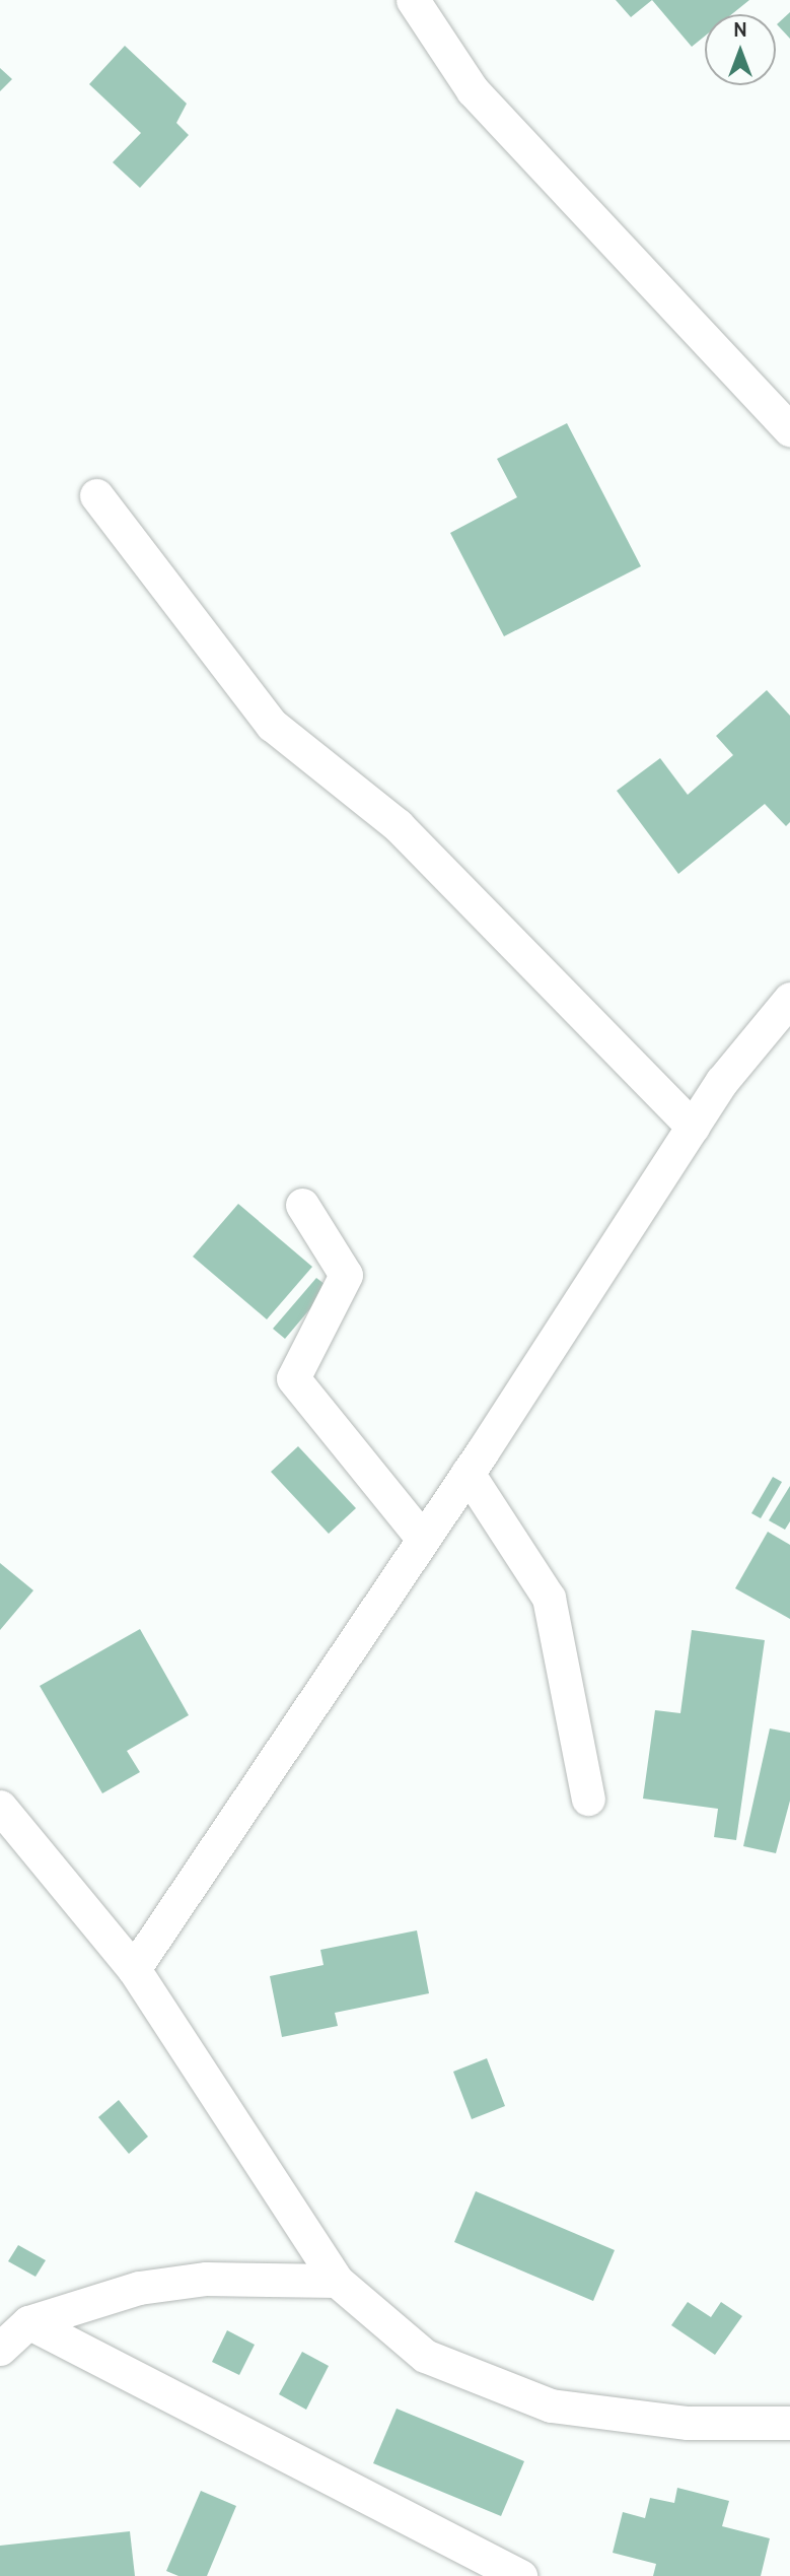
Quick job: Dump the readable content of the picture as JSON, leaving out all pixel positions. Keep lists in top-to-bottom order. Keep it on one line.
{"north":"top"}
